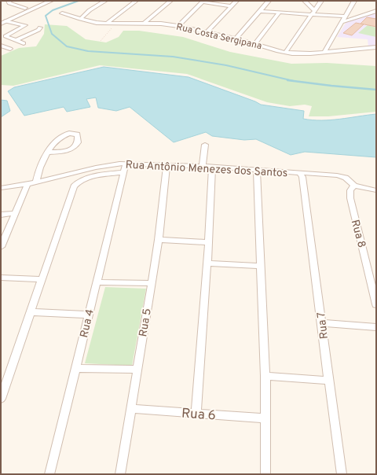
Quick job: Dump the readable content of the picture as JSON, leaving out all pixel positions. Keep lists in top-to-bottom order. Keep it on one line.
{"streets":{"street":["Rua Costa Sergipana","Rua Antônio Menezes dos Santos","Rua 8","Rua 5","Rua 4","Rua 7","Rua 6"]},"crossings":[["Rua Antônio Menezes dos Santos","Rua 8"],["Rua Antônio Menezes dos Santos","Rua 5"],["Rua Antônio Menezes dos Santos","Rua 4"],["Rua Antônio Menezes dos Santos","Rua 7"],["Rua 5","Rua 6"]]}
